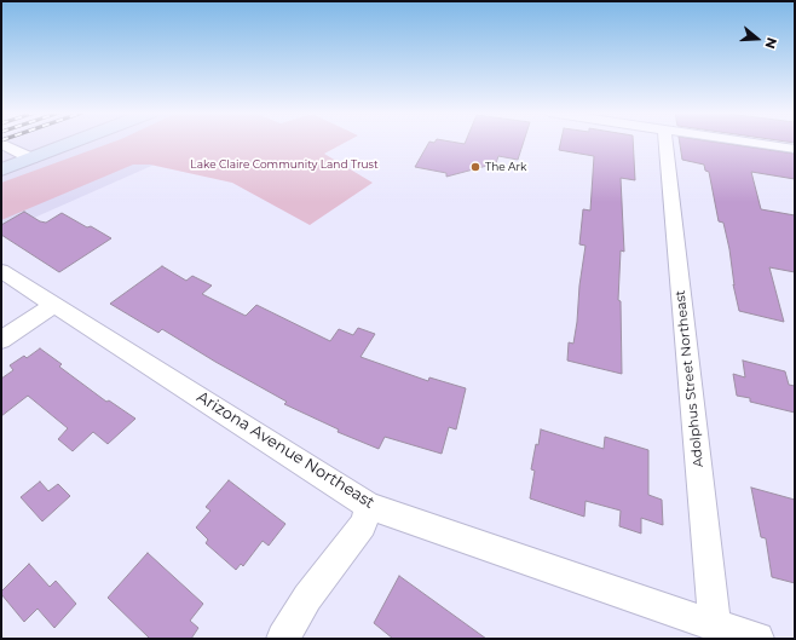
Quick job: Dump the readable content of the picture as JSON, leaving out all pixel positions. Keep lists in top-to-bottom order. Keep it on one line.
{"streets":{"street":["Adolphus Street Northeast","Arizona Avenue Northeast"]},"crossings":[["Adolphus Street Northeast","Arizona Avenue Northeast"]],"parks":["Lake Claire Community Land Trust"],"places":["The Ark"],"north":"right"}
